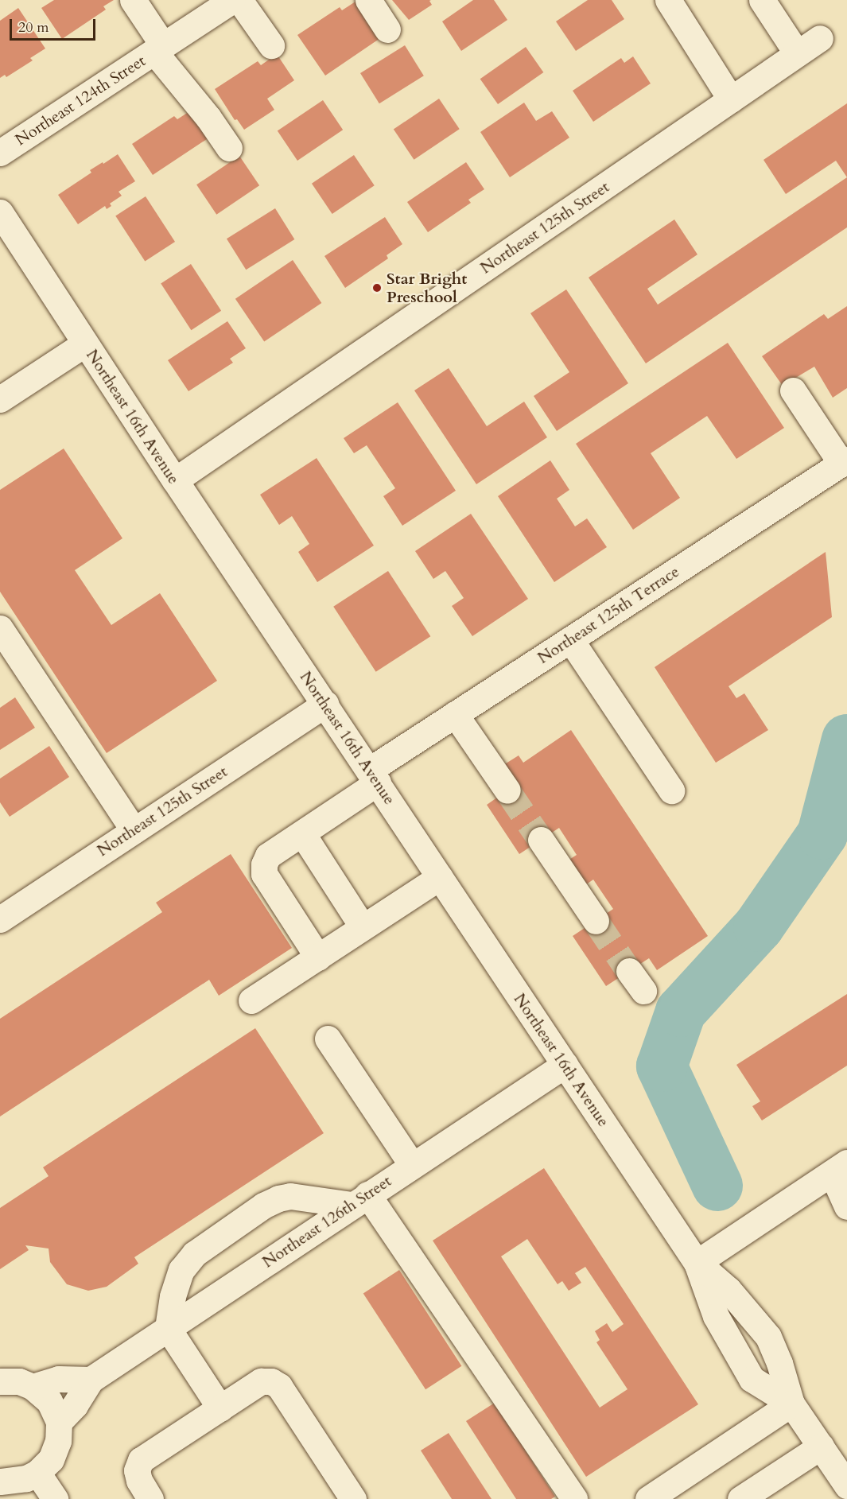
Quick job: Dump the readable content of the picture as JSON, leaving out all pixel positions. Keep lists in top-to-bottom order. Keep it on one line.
{"streets":{"street":["Northeast 124th Street","Northeast 125th Street","Northeast 16th Avenue","Northeast 125th Terrace","Northeast 126th Street"]},"crossings":[["Northeast 125th Street","Northeast 16th Avenue"],["Northeast 16th Avenue","Northeast 125th Terrace"],["Northeast 16th Avenue","Northeast 126th Street"]],"places":["Star Bright Preschool"],"scale_bar":"20 m"}
